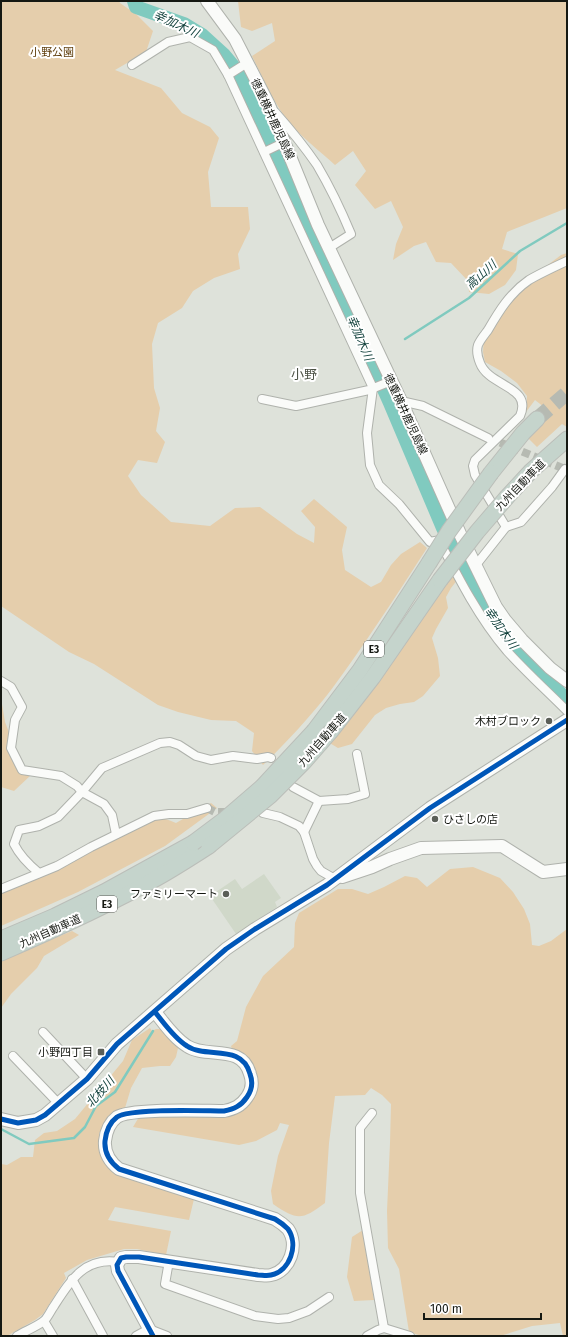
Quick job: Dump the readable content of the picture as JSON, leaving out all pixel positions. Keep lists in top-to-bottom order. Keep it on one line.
{"streets":{"highway":["九州自動車道","E3"],"street":["徳重横井鹿児島線"]},"districts":["小野"],"water":["幸加木川","高山川","北枝川"],"parks":["小野公園"],"places":{"other":["木村ブロック","ひさしの店","ファミリーマート"],"transit":["小野四丁目"]},"scale_bar":"100 m"}
